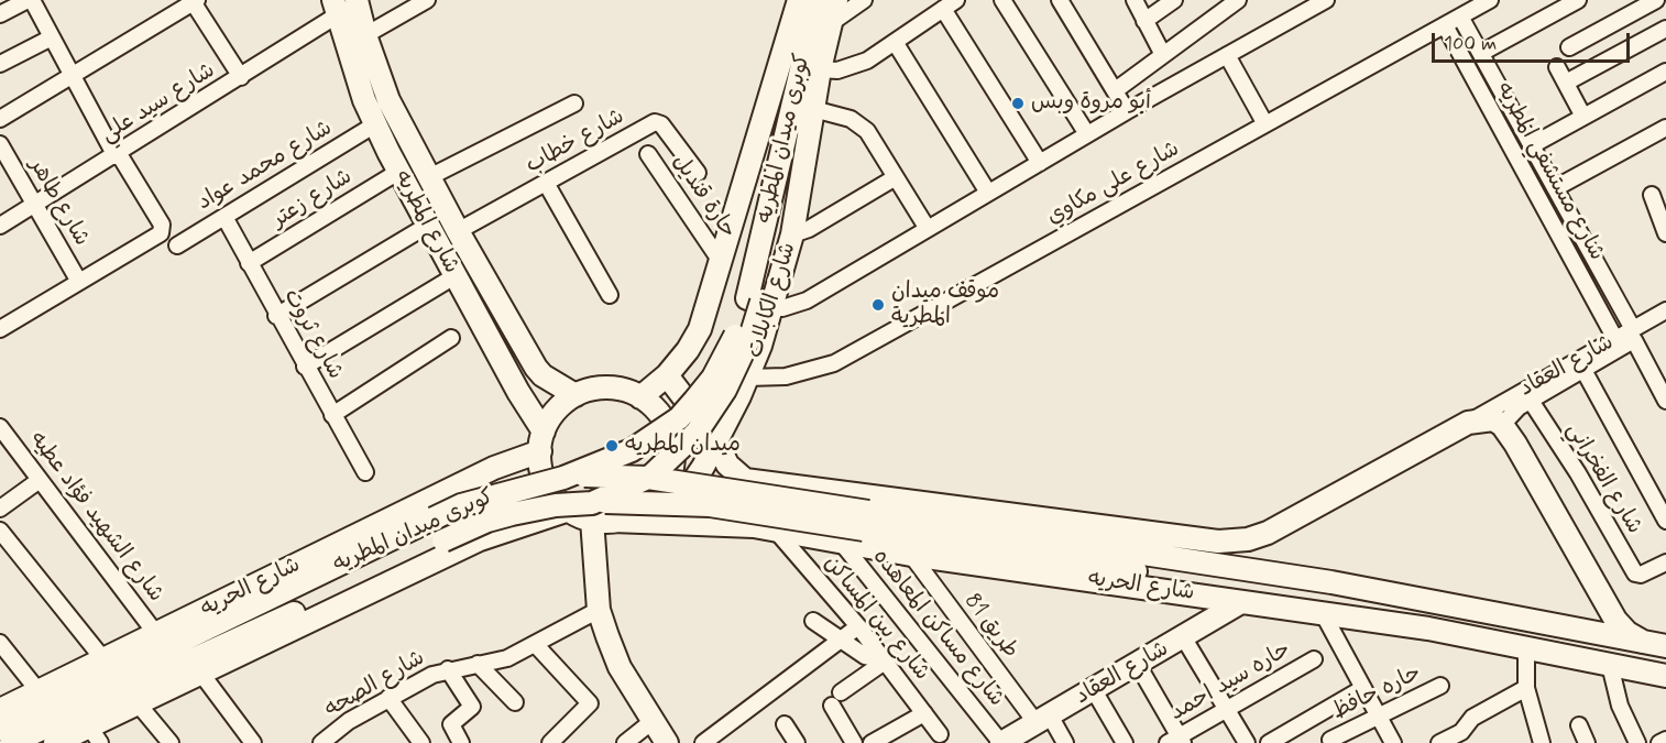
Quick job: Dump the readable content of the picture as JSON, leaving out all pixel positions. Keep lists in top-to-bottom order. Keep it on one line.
{"streets":{"main road":["كوبرى ميدان المطريه","شارع المطريه","شارع الكابلات","شارع العقاد","شارع الحريه"],"street":["شارع سيد علي","شارع خطاب","شارع محمد عواد","شارع مستشفي المطريه","شارع على مكاوي","حارة قنديل","شارع زعتر","شارع طاهر","شارع ثروت","شارع الفخراني","شارع الشهيد فؤاد عطيه","شارع بين المساكن","طريق 81","شارع مساكن المعاهده","حاره سيد احمد","شارع الصحه","حاره حافظ"]},"crossings":[["شارع سيد علي","شارع طاهر"],["شارع سيد علي","شارع المطريه"],["كوبرى ميدان المطريه","شارع الكابلات"],["كوبرى ميدان المطريه","شارع الحريه"],["شارع خطاب","شارع المطريه"],["شارع محمد عواد","شارع المطريه"],["شارع محمد عواد","شارع ثروت"],["شارع مستشفي المطريه","شارع على مكاوي"],["شارع مستشفي المطريه","شارع العقاد"],["شارع على مكاوي","شارع الكابلات"],["شارع زعتر","شارع المطريه"],["شارع زعتر","شارع ثروت"],["شارع المطريه","شارع الحريه"],["شارع الكابلات","شارع الحريه"],["شارع العقاد","شارع الفخراني"],["شارع العقاد","شارع الحريه"],["شارع العقاد","طريق 81"],["شارع العقاد","شارع مساكن المعاهده"],["شارع الشهيد فؤاد عطيه","شارع الحريه"],["شارع الحريه","شارع بين المساكن"],["شارع الحريه","طريق 81"],["شارع الحريه","شارع مساكن المعاهده"]],"places":["أبو مروة وبس","موقف ميدان المطرية","ميدان المطريه"],"scale_bar":"100 m"}
